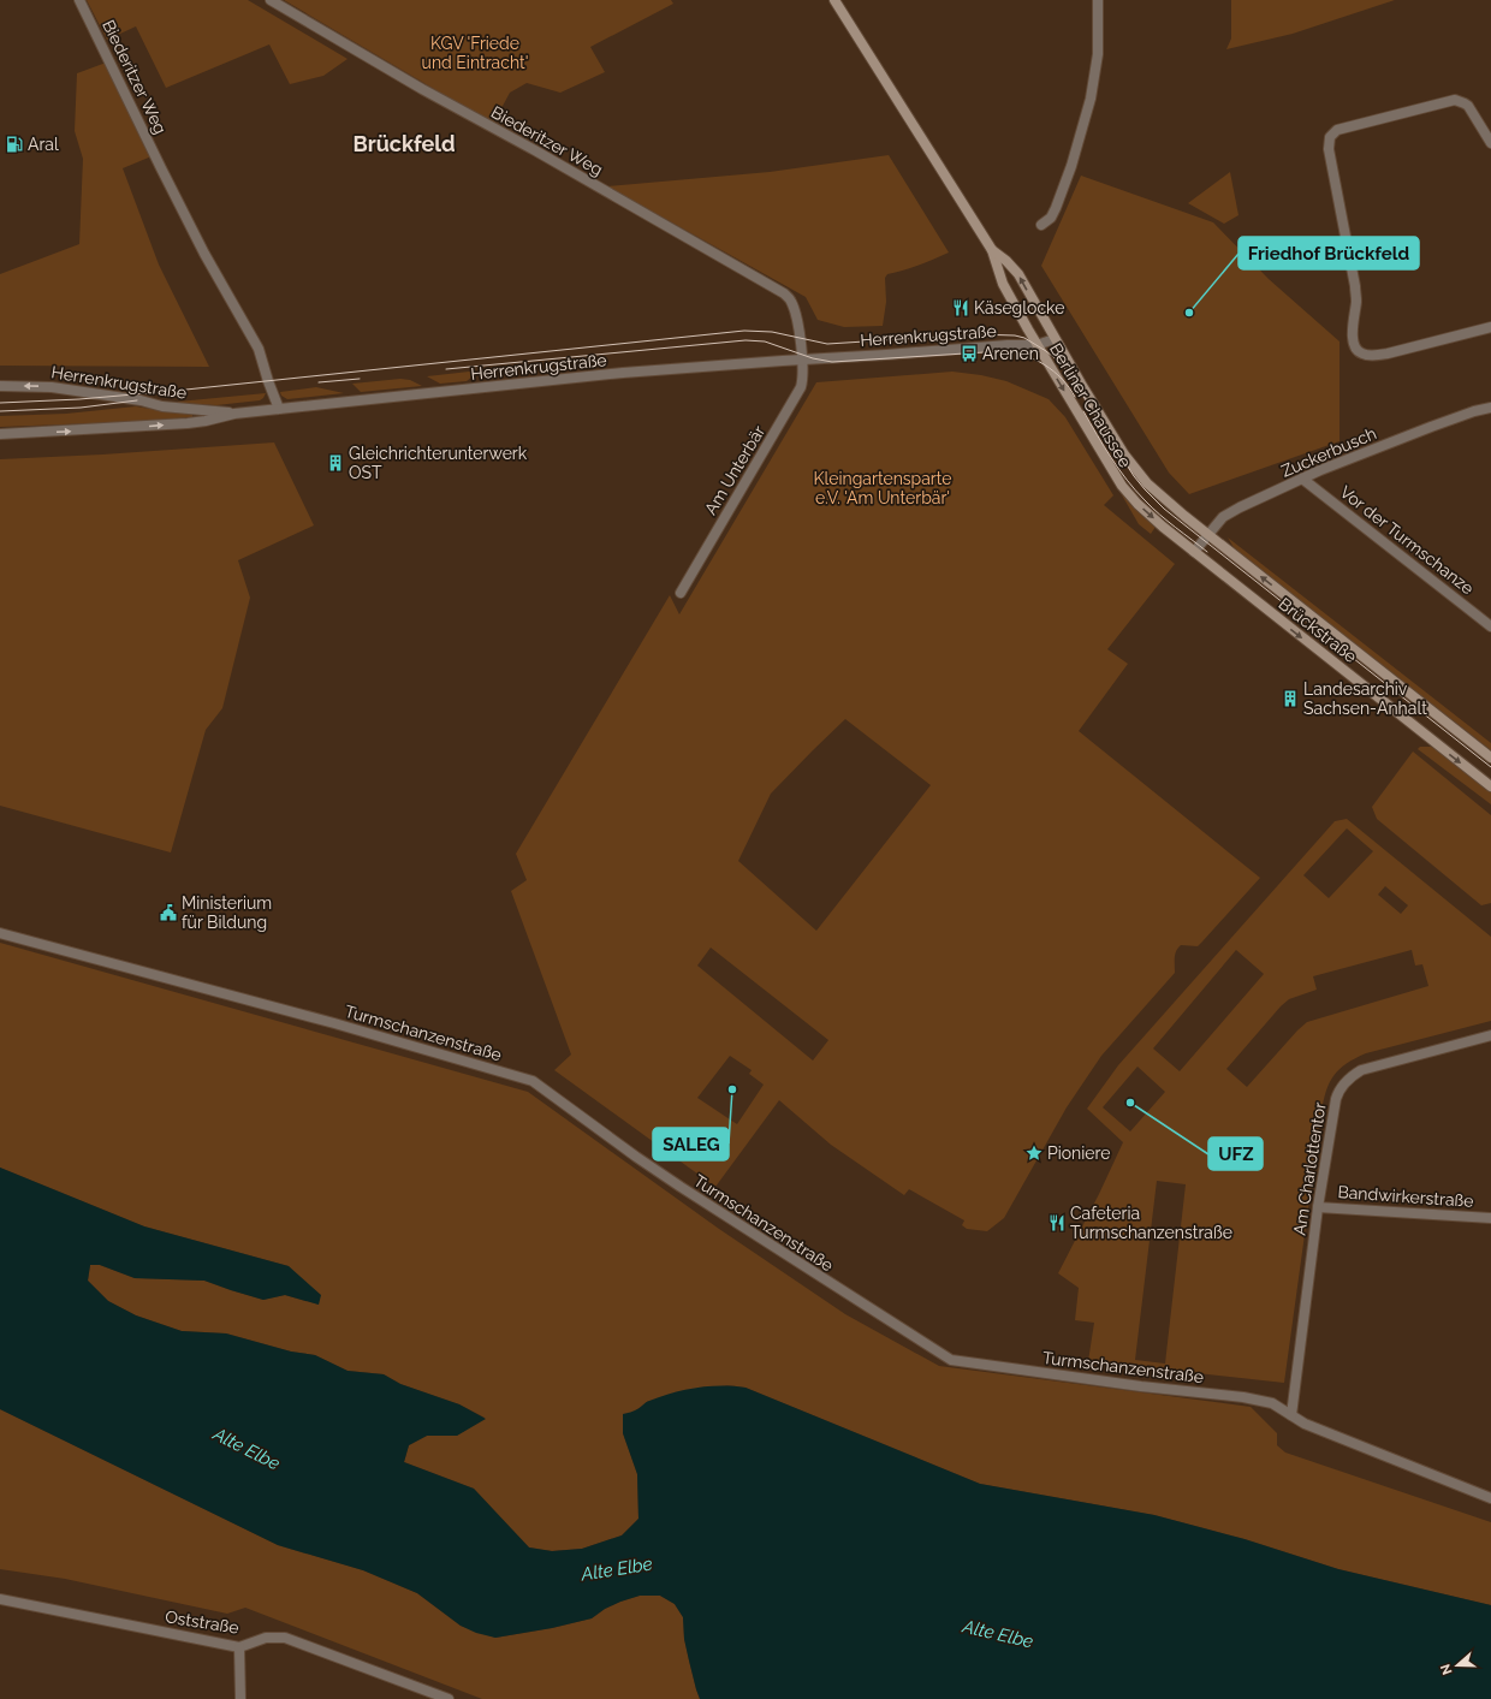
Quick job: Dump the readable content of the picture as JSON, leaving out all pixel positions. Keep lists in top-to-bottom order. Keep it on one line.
{"streets":{"main road":["Berliner Chaussee","Brückstraße"],"street":["Biederitzer Weg","Herrenkrugstraße","Zuckerbusch","Am Unterbär","Vor der Turmschanze","Turmschanzenstraße","Am Charlottentor","Bandwirkerstraße","Oststraße"]},"crossings":[["Biederitzer Weg","Herrenkrugstraße"],["Biederitzer Weg","Am Unterbär"],["Herrenkrugstraße","Berliner Chaussee"],["Herrenkrugstraße","Am Unterbär"],["Berliner Chaussee","Zuckerbusch"],["Berliner Chaussee","Brückstraße"],["Zuckerbusch","Vor der Turmschanze"],["Zuckerbusch","Brückstraße"],["Turmschanzenstraße","Am Charlottentor"],["Am Charlottentor","Bandwirkerstraße"]],"districts":["Brückfeld"],"water":["Alte Elbe"],"parks":["KGV 'Friede und Eintracht'","Kleingartensparte e.V. 'Am Unterbär'"],"places":{"fuel station":["Aral"],"restaurant":["Käseglocke","Cafeteria Turmschanzenstraße"],"other":["Friedhof Brückfeld","SALEG","UFZ"],"bus stop":["Arenen"],"building":["Gleichrichterunterwerk OST","Landesarchiv Sachsen-Anhalt"],"public building":["Ministerium für Bildung"],"place":["Pioniere"]},"north":"left"}
